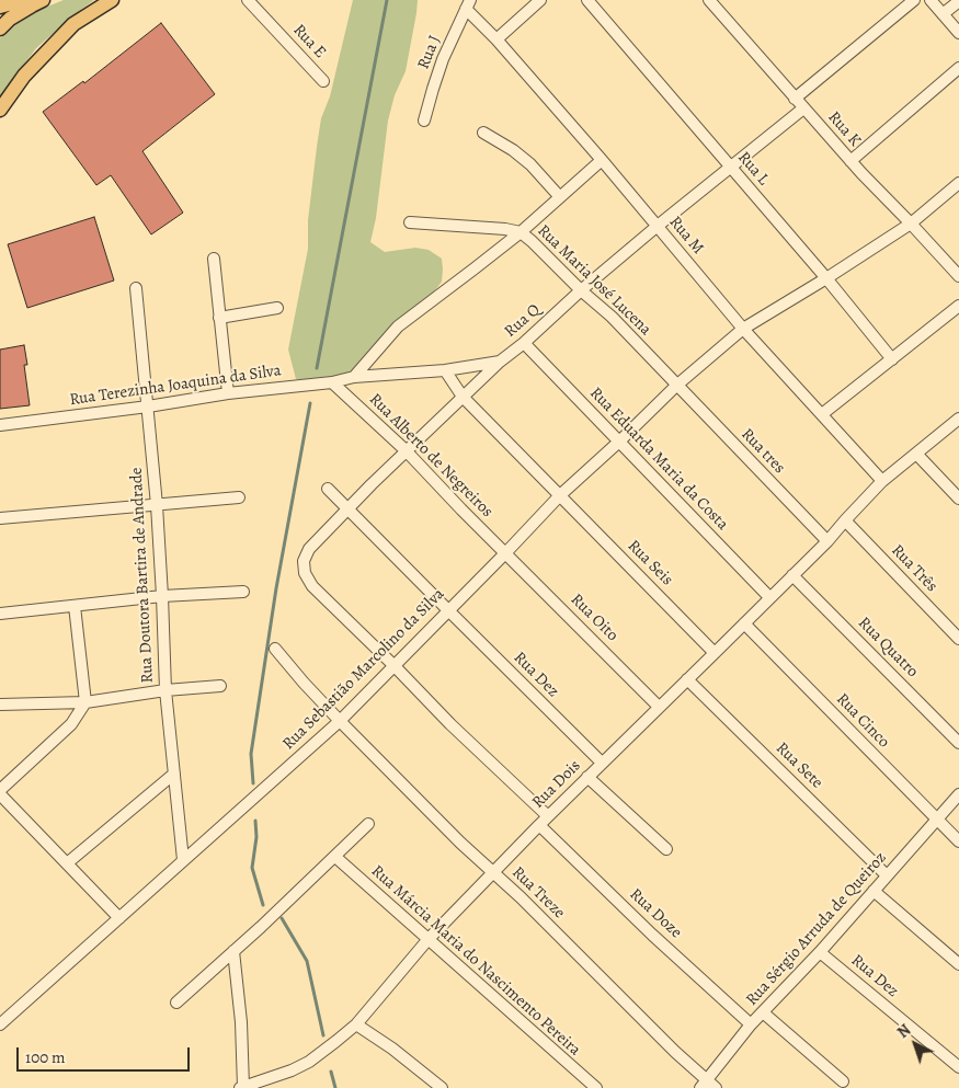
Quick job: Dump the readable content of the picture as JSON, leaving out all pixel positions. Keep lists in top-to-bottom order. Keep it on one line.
{"streets":{"street":["Rua E","Rua J","Rua K","Rua L","Rua M","Rua Maria José Lucena","Rua Q","Rua Terezinha Joaquina da Silva","Rua tres","Rua Alberto de Negreiros","Rua Eduarda Maria da Costa","Rua Seis","Rua Três","Rua Doutora Bartira de Andrade","Rua Oito","Rua Quatro","Rua Sebastião Marcolino da Silva","Rua Dez","Rua Cinco","Rua Sete","Rua Dois","Rua Treze","Rua Doze","Rua Sérgio Arruda de Queiroz","Rua Márcia Maria do Nascimento Pereira"]},"crossings":[["Rua J","Rua M"],["Rua K","Rua Q"],["Rua K","Rua Sebastião Marcolino da Silva"],["Rua L","Rua Q"],["Rua L","Rua Sebastião Marcolino da Silva"],["Rua M","Rua Q"],["Rua M","Rua Sebastião Marcolino da Silva"],["Rua M","Rua Dois"],["Rua Maria José Lucena","Rua Q"],["Rua Maria José Lucena","Rua tres"],["Rua Maria José Lucena","Rua Sebastião Marcolino da Silva"],["Rua Q","Rua Terezinha Joaquina da Silva"],["Rua Q","Rua Alberto de Negreiros"],["Rua Q","Rua Eduarda Maria da Costa"],["Rua Q","Rua Seis"],["Rua Q","Rua Sebastião Marcolino da Silva"],["Rua Q","Rua Dez"],["Rua Terezinha Joaquina da Silva","Rua Alberto de Negreiros"],["Rua Terezinha Joaquina da Silva","Rua Seis"],["Rua Terezinha Joaquina da Silva","Rua Doutora Bartira de Andrade"],["Rua tres","Rua Sebastião Marcolino da Silva"],["Rua tres","Rua Dois"],["Rua Alberto de Negreiros","Rua Oito"],["Rua Alberto de Negreiros","Rua Sebastião Marcolino da Silva"],["Rua Eduarda Maria da Costa","Rua Sebastião Marcolino da Silva"],["Rua Eduarda Maria da Costa","Rua Dois"],["Rua Seis","Rua Sebastião Marcolino da Silva"],["Rua Seis","Rua Dois"],["Rua Três","Rua Dois"],["Rua Doutora Bartira de Andrade","Rua Sebastião Marcolino da Silva"],["Rua Oito","Rua Sebastião Marcolino da Silva"],["Rua Oito","Rua Dois"],["Rua Quatro","Rua Dois"],["Rua Sebastião Marcolino da Silva","Rua Dez"],["Rua Sebastião Marcolino da Silva","Rua Treze"],["Rua Dez","Rua Dois"],["Rua Dez","Rua Sérgio Arruda de Queiroz"],["Rua Cinco","Rua Dois"],["Rua Cinco","Rua Sérgio Arruda de Queiroz"],["Rua Sete","Rua Dois"],["Rua Sete","Rua Sérgio Arruda de Queiroz"],["Rua Dois","Rua Treze"],["Rua Dois","Rua Doze"],["Rua Dois","Rua Márcia Maria do Nascimento Pereira"],["Rua Treze","Rua Sérgio Arruda de Queiroz"],["Rua Doze","Rua Sérgio Arruda de Queiroz"]],"scale_bar":"100 m","north":"top left"}
